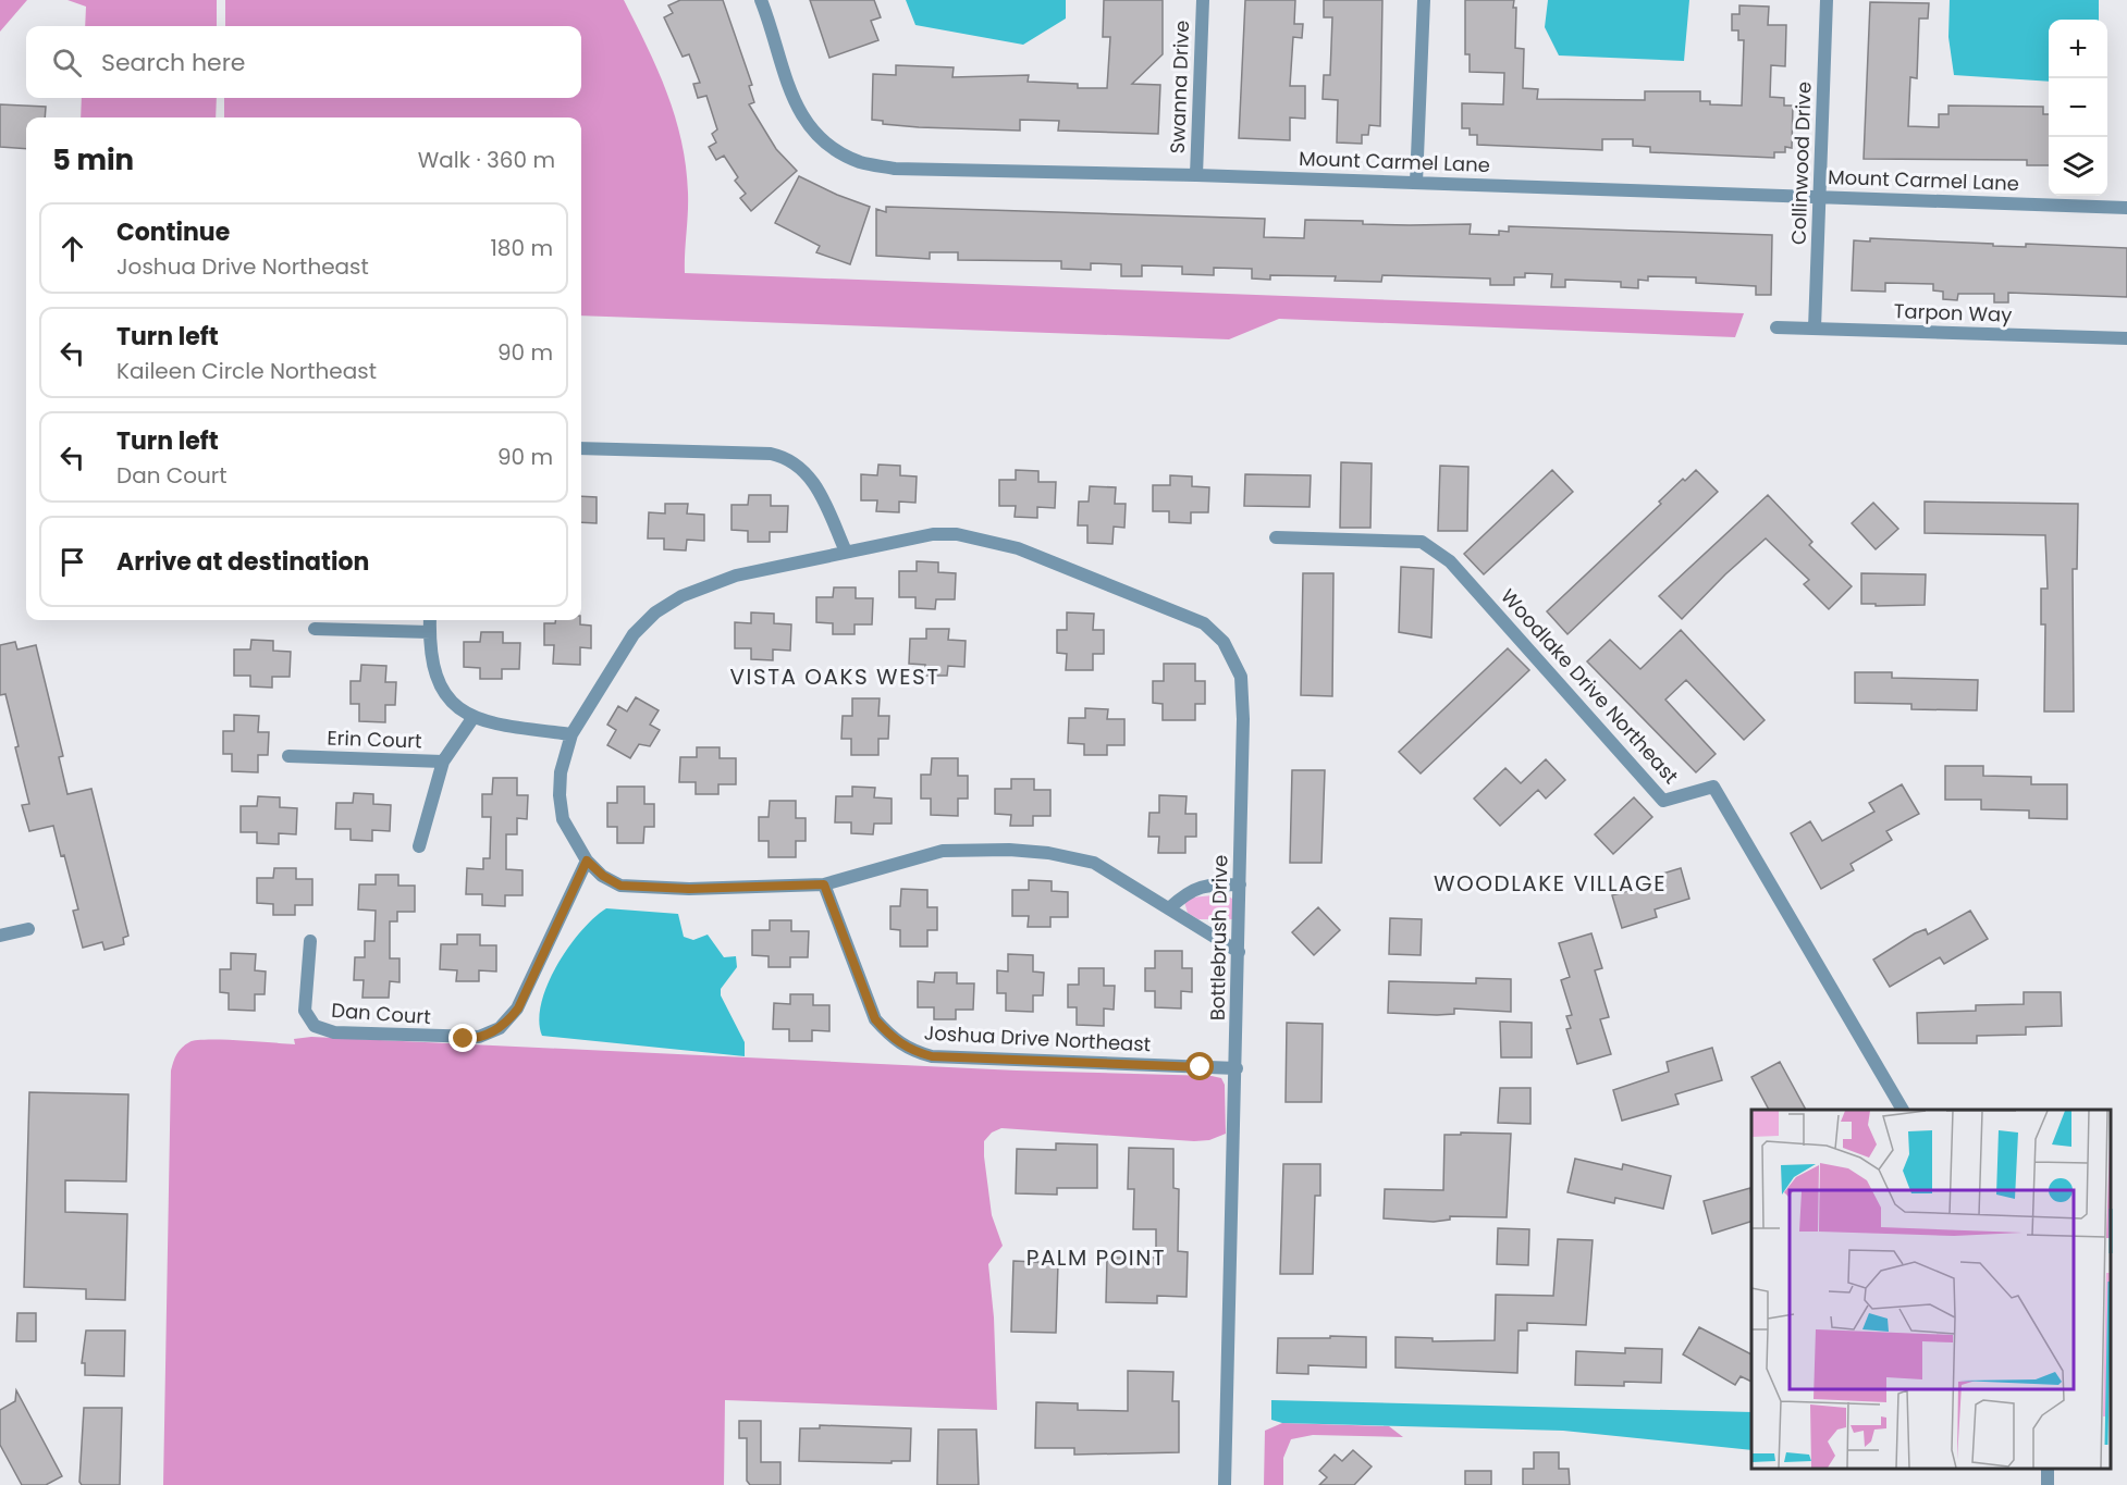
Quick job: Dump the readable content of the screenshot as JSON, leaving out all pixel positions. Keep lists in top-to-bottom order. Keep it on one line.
{"streets":{"street":["Swanna Drive","Mount Carmel Lane","Collinwood Drive","Tarpon Way","Woodlake Drive Northeast","Erin Court","Bottlebrush Drive","Dan Court","Joshua Drive Northeast"]},"crossings":[["Swanna Drive","Mount Carmel Lane"],["Mount Carmel Lane","Collinwood Drive"],["Collinwood Drive","Tarpon Way"],["Bottlebrush Drive","Dan Court"],["Bottlebrush Drive","Joshua Drive Northeast"]],"districts":["VISTA OAKS WEST","WOODLAKE VILLAGE","PALM POINT"],"page":{"map_buttons":["+","−"],"search":"Search here","heading":["5 min","Walk · 360 m"],"list":[["Continue","Joshua Drive Northeast","180 m"],["Turn left","Kaileen Circle Northeast","90 m"],["Turn left","Dan Court","90 m"],"Arrive at destination"]}}
